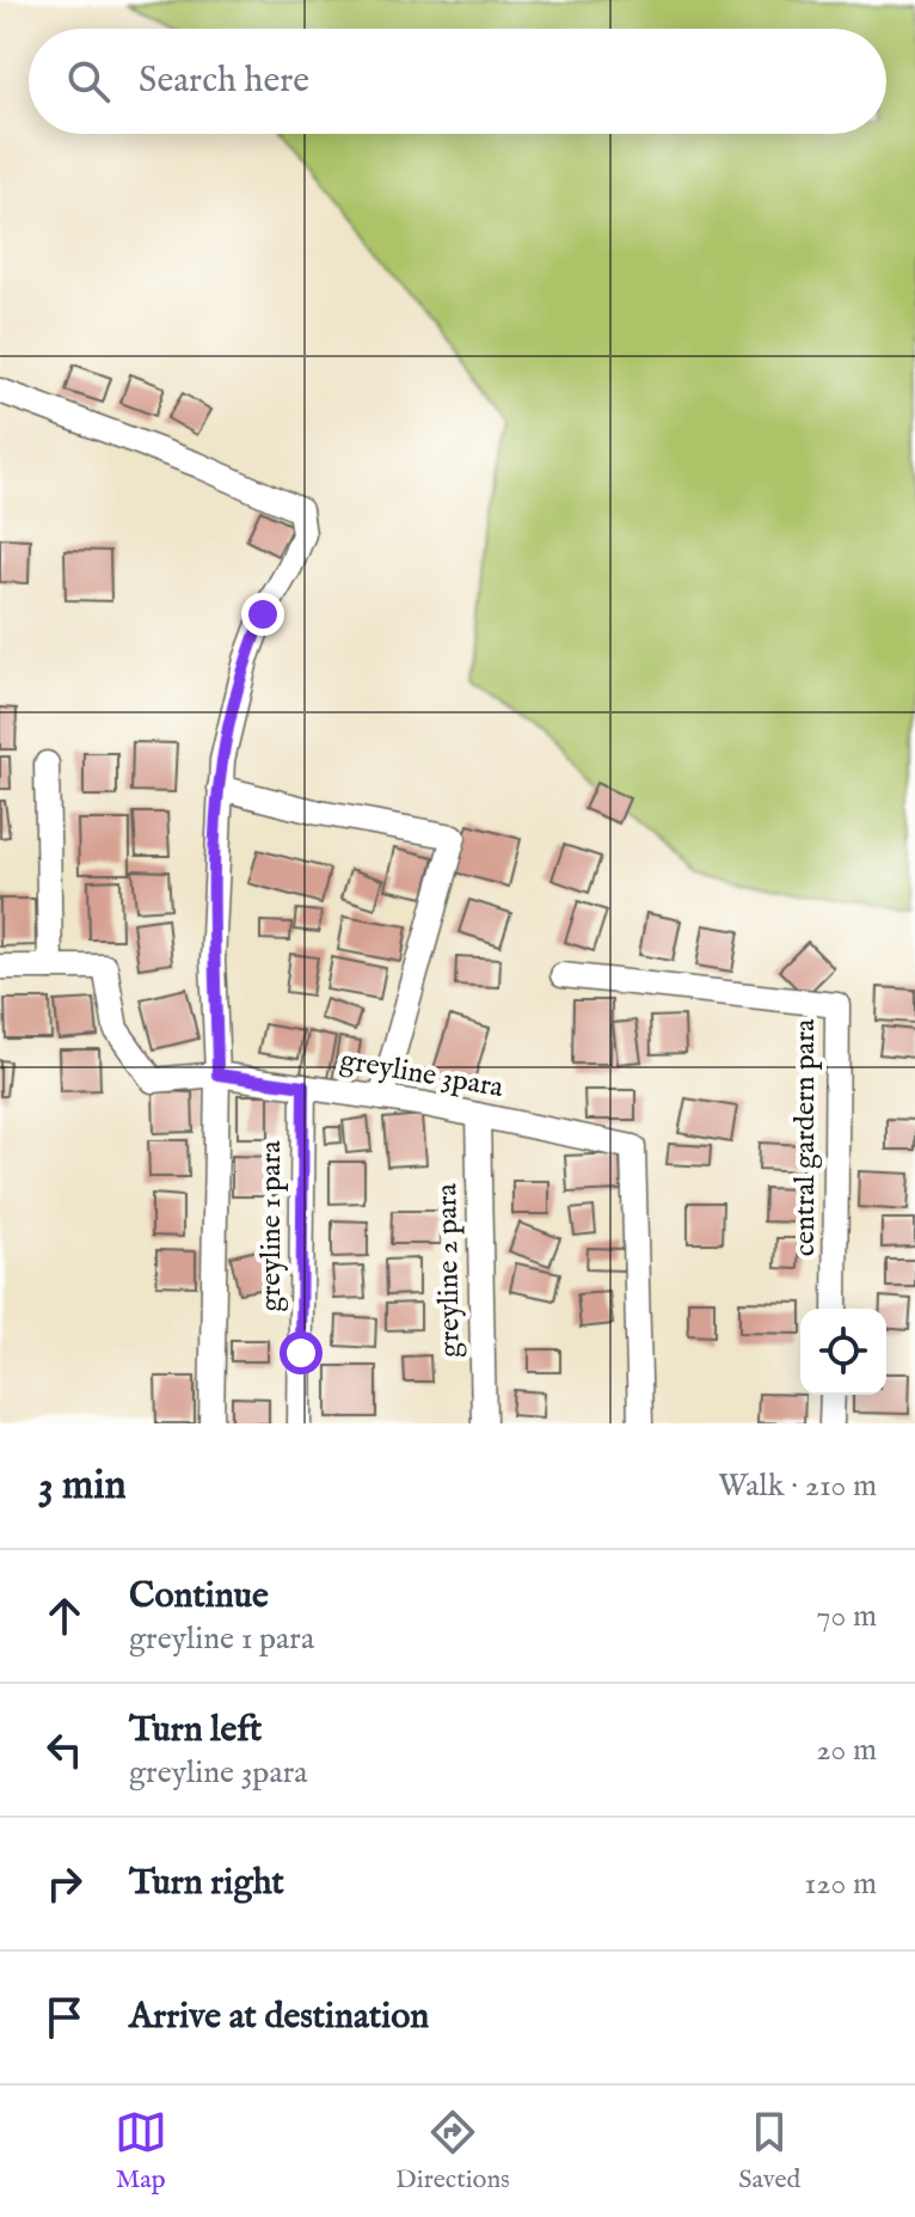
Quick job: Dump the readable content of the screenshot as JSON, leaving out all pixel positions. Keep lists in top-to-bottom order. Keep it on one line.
{"streets":{"street":["greyline 3para","central gardern para","greyline 1 para","greyline 2 para"]},"crossings":[["greyline 3para","greyline 1 para"],["greyline 3para","greyline 2 para"]],"page":{"search":"Search here","heading":["3 min","Walk · 210 m"],"list":[["Continue","greyline 1 para","70 m"],["Turn left","greyline 3para","20 m"],["Turn right","120 m"],"Arrive at destination"],"nav":["Map","Directions","Saved"]}}
